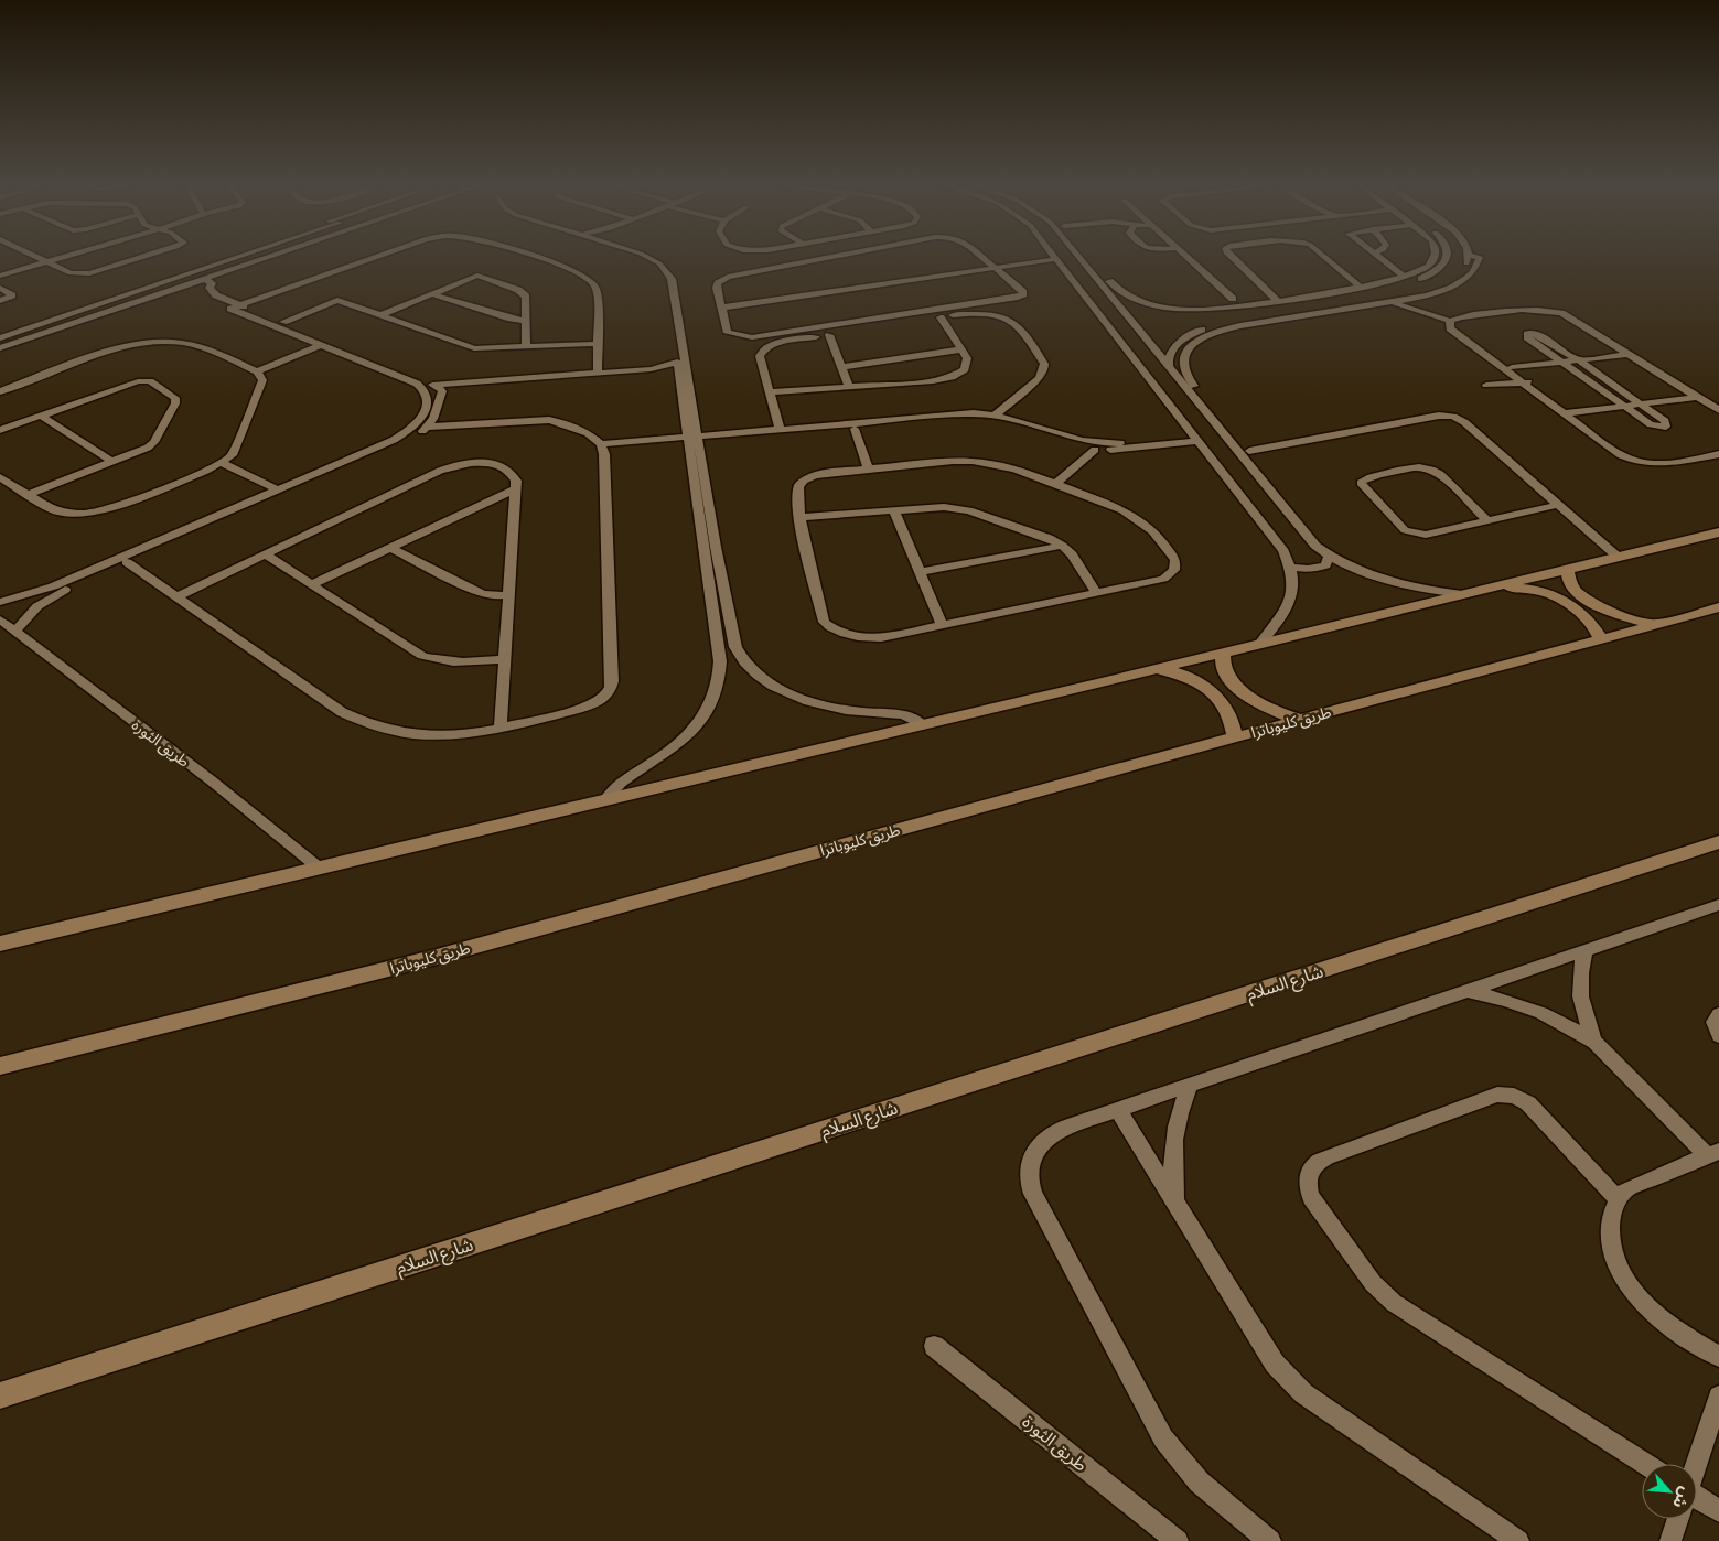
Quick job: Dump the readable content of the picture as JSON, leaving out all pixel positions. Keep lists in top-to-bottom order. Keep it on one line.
{"streets":{"main road":["طريق كليوباترا","شارع السلام"],"street":["طريق الثورة"]},"north":"bottom right"}
